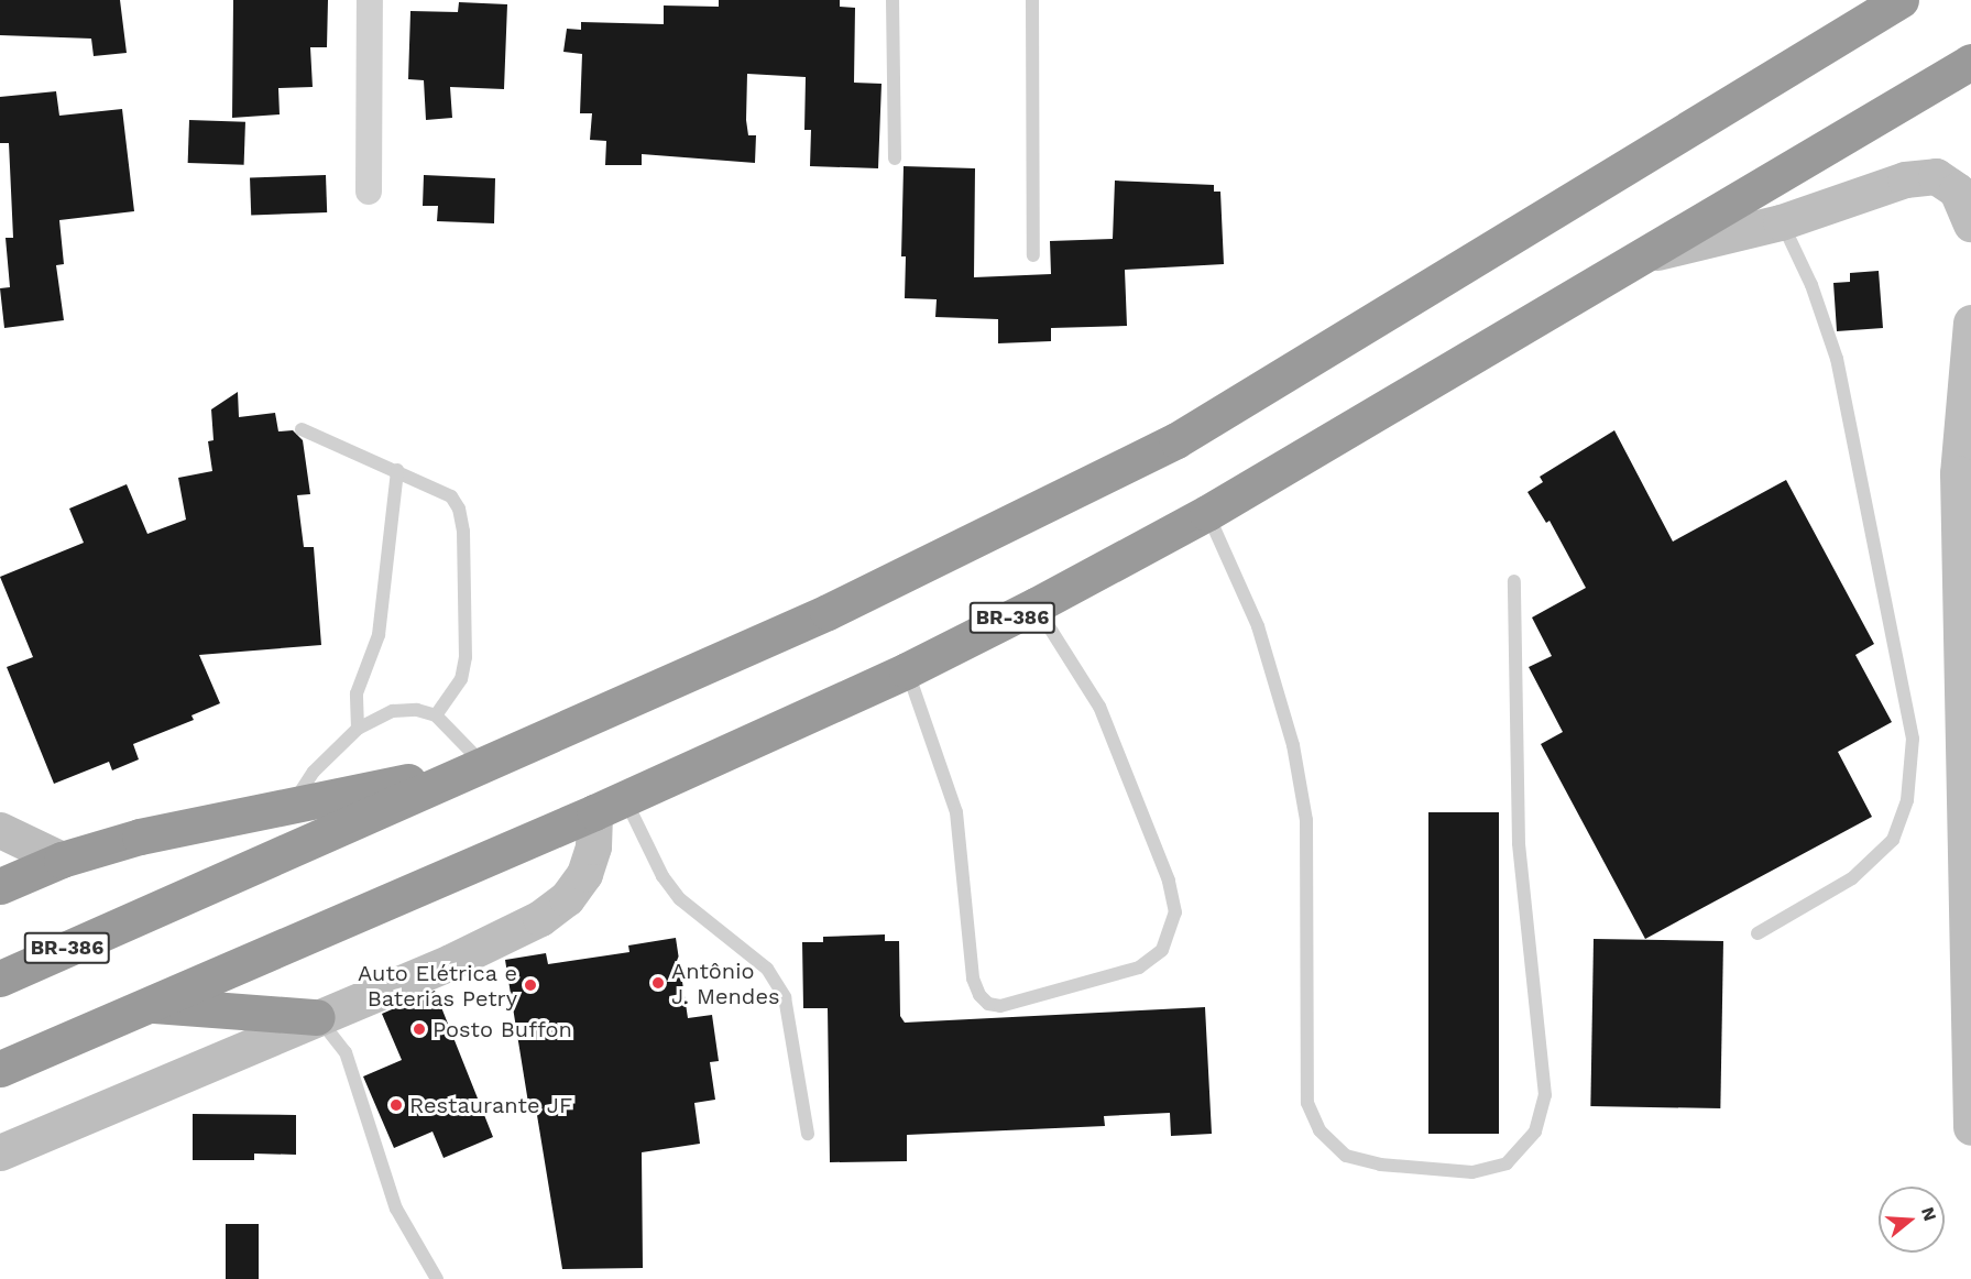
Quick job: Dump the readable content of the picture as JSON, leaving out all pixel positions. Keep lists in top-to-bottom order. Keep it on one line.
{"streets":{"highway":["BR-386"]},"places":["Antônio J. Mendes","Auto Elétrica e Baterias Petry","Posto Buffon","Restaurante JF"],"north":"right"}
